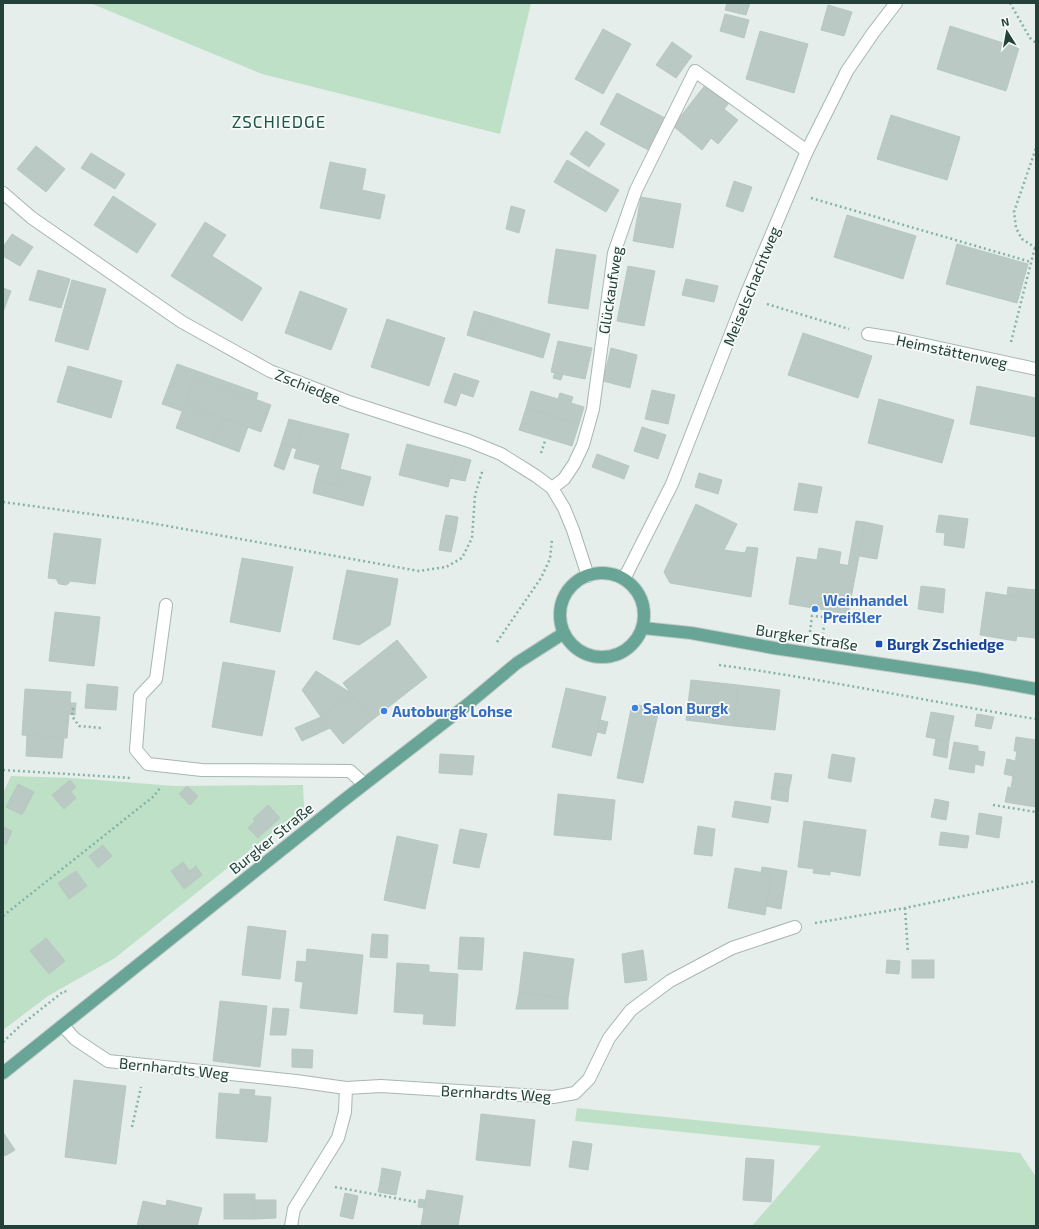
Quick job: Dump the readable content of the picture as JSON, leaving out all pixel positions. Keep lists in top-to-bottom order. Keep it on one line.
{"streets":{"main road":["Burgker Straße"],"street":["Meiselschachtweg","Glückaufweg","Heimstättenweg","Zschiedge","Bernhardts Weg"]},"crossings":[["Meiselschachtweg","Glückaufweg"],["Meiselschachtweg","Zschiedge"],["Meiselschachtweg","Burgker Straße"],["Glückaufweg","Zschiedge"],["Zschiedge","Burgker Straße"],["Burgker Straße","Bernhardts Weg"]],"districts":["ZSCHIEDGE"],"places":{"other":["Weinhandel Preißler","Salon Burgk","Autoburgk Lohse"],"transit":["Burgk Zschiedge"]},"north":"top"}
